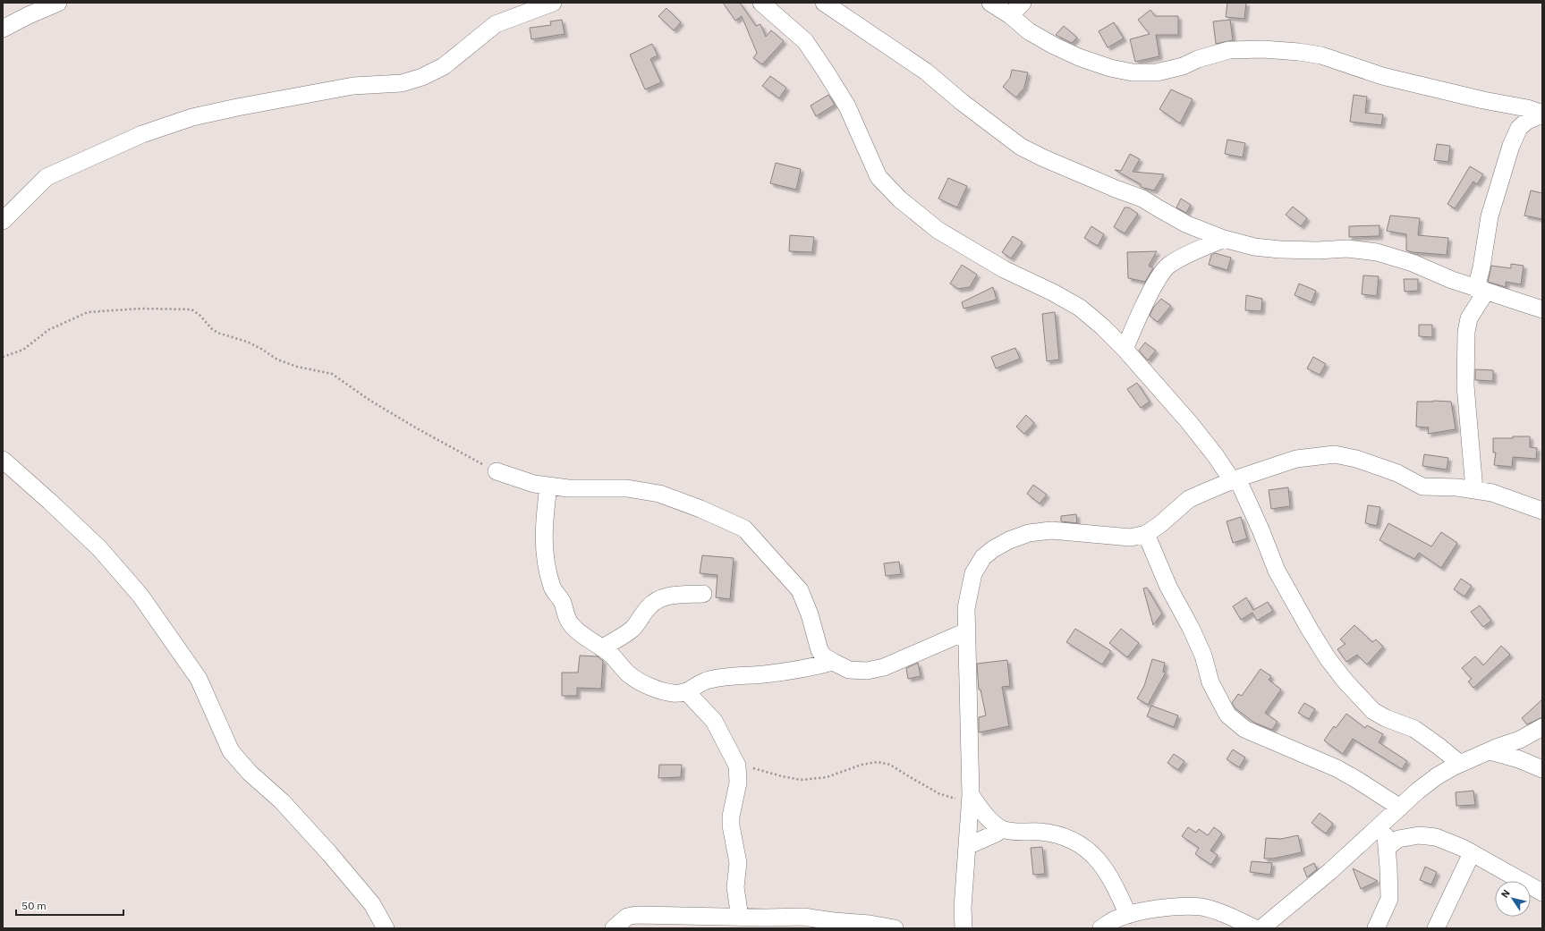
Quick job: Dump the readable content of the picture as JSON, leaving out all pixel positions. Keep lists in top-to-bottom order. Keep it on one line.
{"scale_bar":"50 m","north":"top left"}
